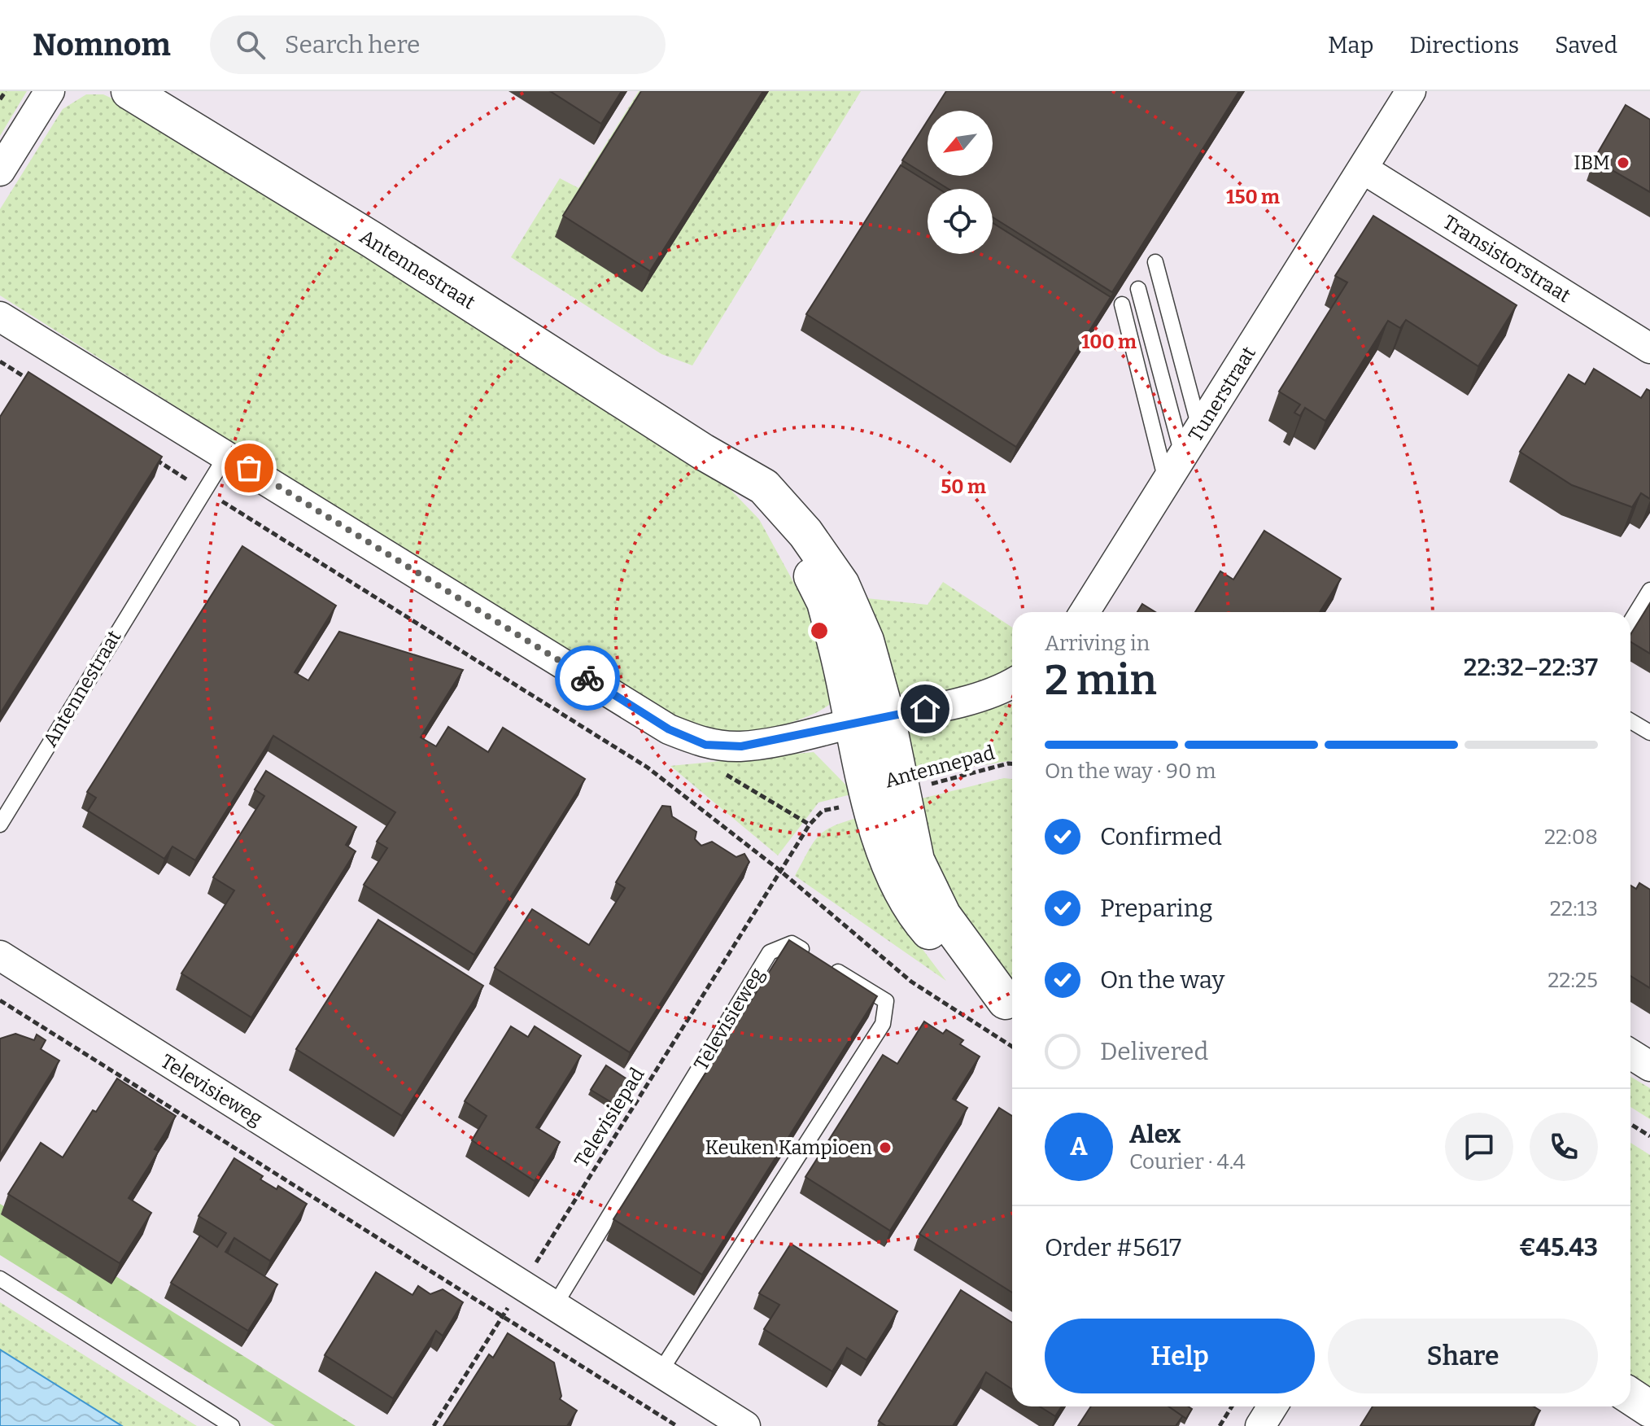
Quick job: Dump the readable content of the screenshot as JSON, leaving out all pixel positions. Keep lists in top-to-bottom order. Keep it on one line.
{"streets":{"street":["Transistorstraat","Antennestraat","Tunerstraat","Televisieweg"],"path":["Antennepad","Televisiepad"]},"crossings":[["Transistorstraat","Tunerstraat"],["Antennestraat","Antennepad"],["Antennestraat","Televisiepad"],["Antennepad","Televisiepad"],["Televisieweg","Televisiepad"]],"places":["IBM","Keuken Kampioen"],"north":"bottom left","page":{"header":"Nomnom","search":"Search here","nav":["Map","Directions","Saved"],"heading":["2 min","Arriving in","22:32–22:37"],"panel":["Alex","Courier · 4.4","Order #5617","€45.43"],"bar":"On the way · 90 m","list":[["Confirmed","22:08"],["Preparing","22:13"],["On the way","22:25"],"Delivered"],"round":"A","buttons":["Help","Share"]},"rings":["150 m","100 m","50 m"]}
